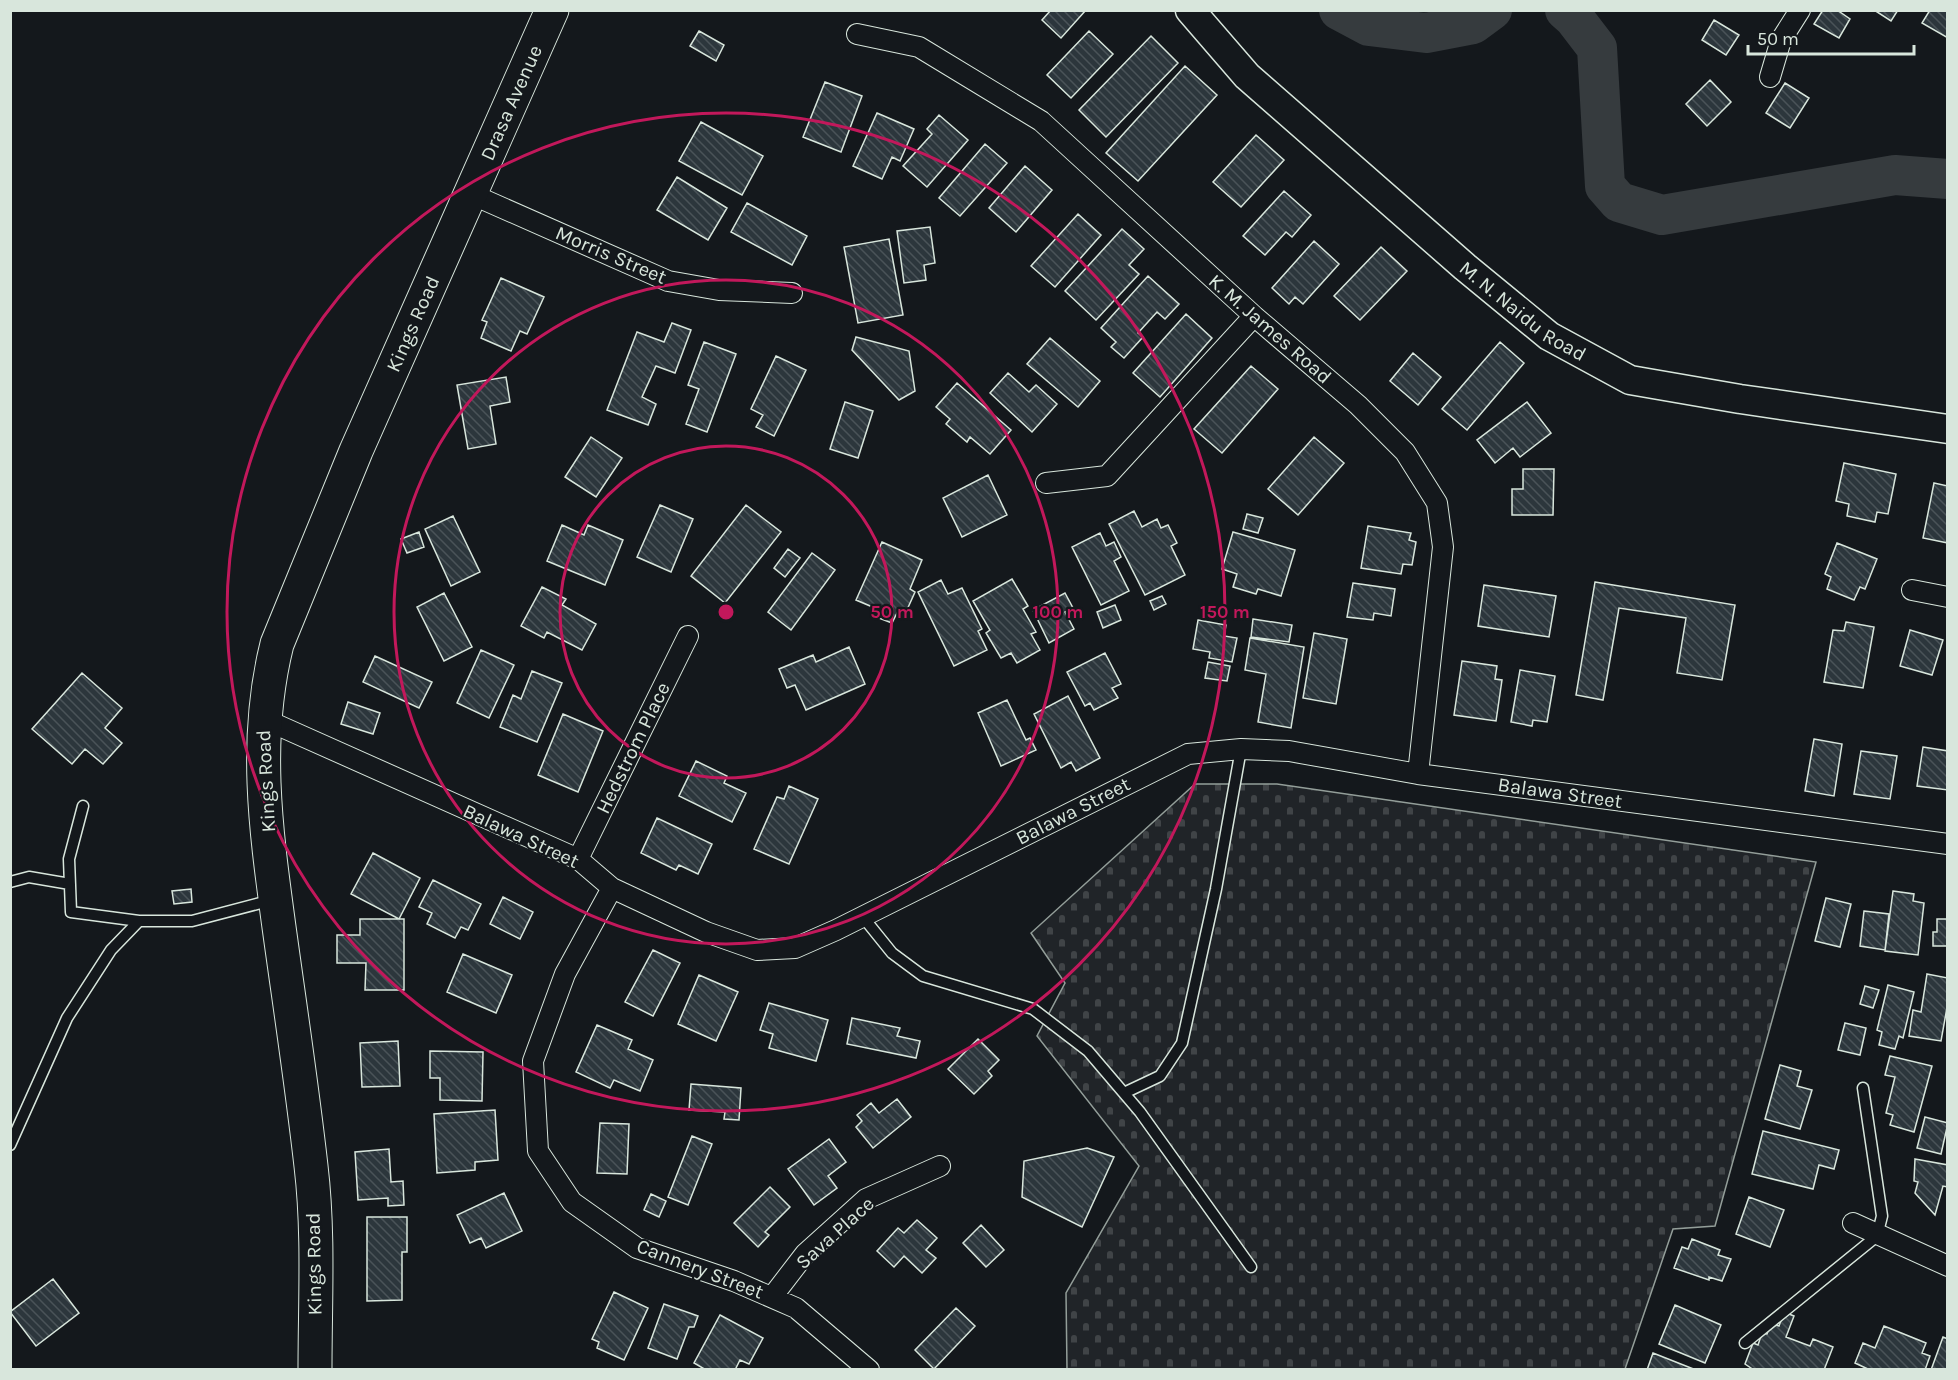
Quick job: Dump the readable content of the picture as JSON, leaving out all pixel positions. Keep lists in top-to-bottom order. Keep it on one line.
{"streets":{"highway":["Drasa Avenue","Kings Road"],"main road":["M. N. Naidu Road"],"street":["Morris Street","K. M. James Road","Hedstrom Place","Balawa Street","Sava Place","Cannery Street"]},"crossings":[["Drasa Avenue","Morris Street"],["Drasa Avenue","Kings Road"],["Morris Street","Kings Road"],["Kings Road","Balawa Street"],["K. M. James Road","Balawa Street"],["Hedstrom Place","Balawa Street"],["Balawa Street","Cannery Street"],["Sava Place","Cannery Street"]],"scale_bar":"50 m","rings":["50 m","100 m","150 m"]}
